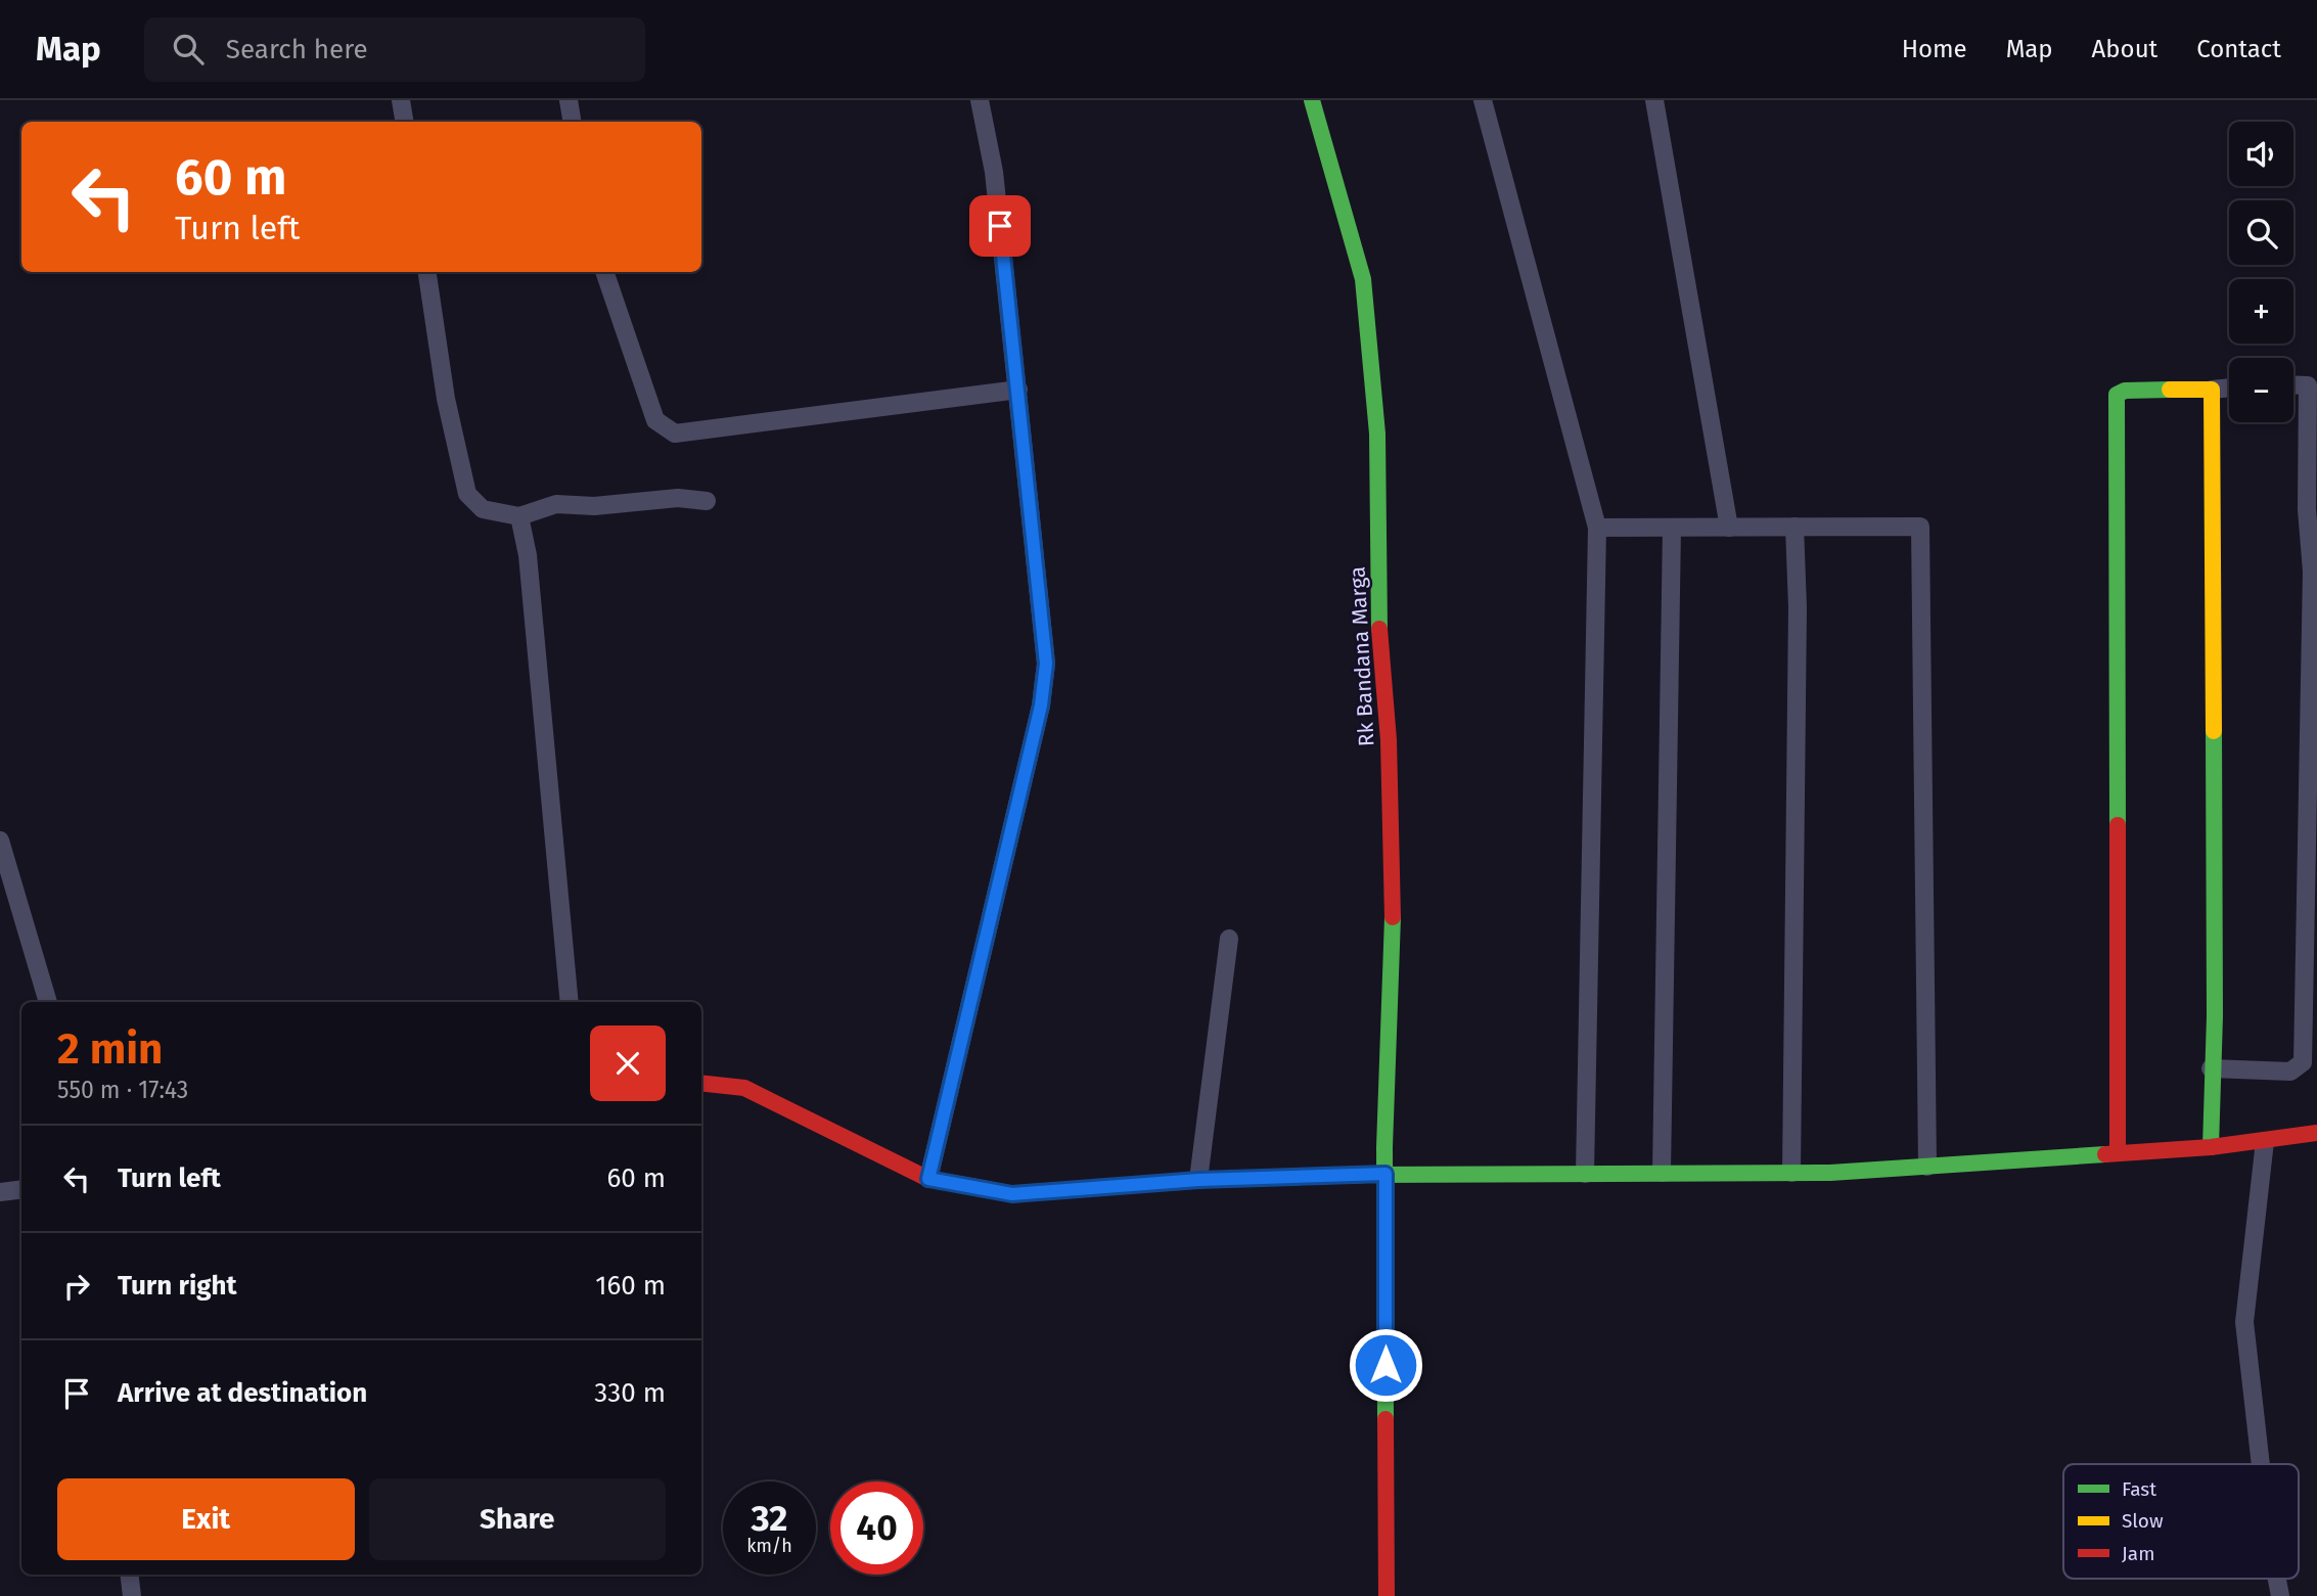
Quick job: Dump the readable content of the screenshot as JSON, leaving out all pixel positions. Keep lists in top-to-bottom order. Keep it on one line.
{"streets":{"street":["Rk Bandana Marga"]},"legend":["Fast","Slow","Jam"],"page":{"header":"Map","search":"Search here","nav":["Home","Map","About","Contact"],"map_buttons":["+","−"],"turn":["60 m","Turn left"],"heading":["2 min","550 m · 17:43"],"list":[{"name":"Turn left","value":"60 m"},{"name":"Turn right","value":"160 m"},{"name":"Arrive at destination","value":"330 m"}],"buttons":["Exit","Share"],"speed":"32 km/h","limit":"40"}}
